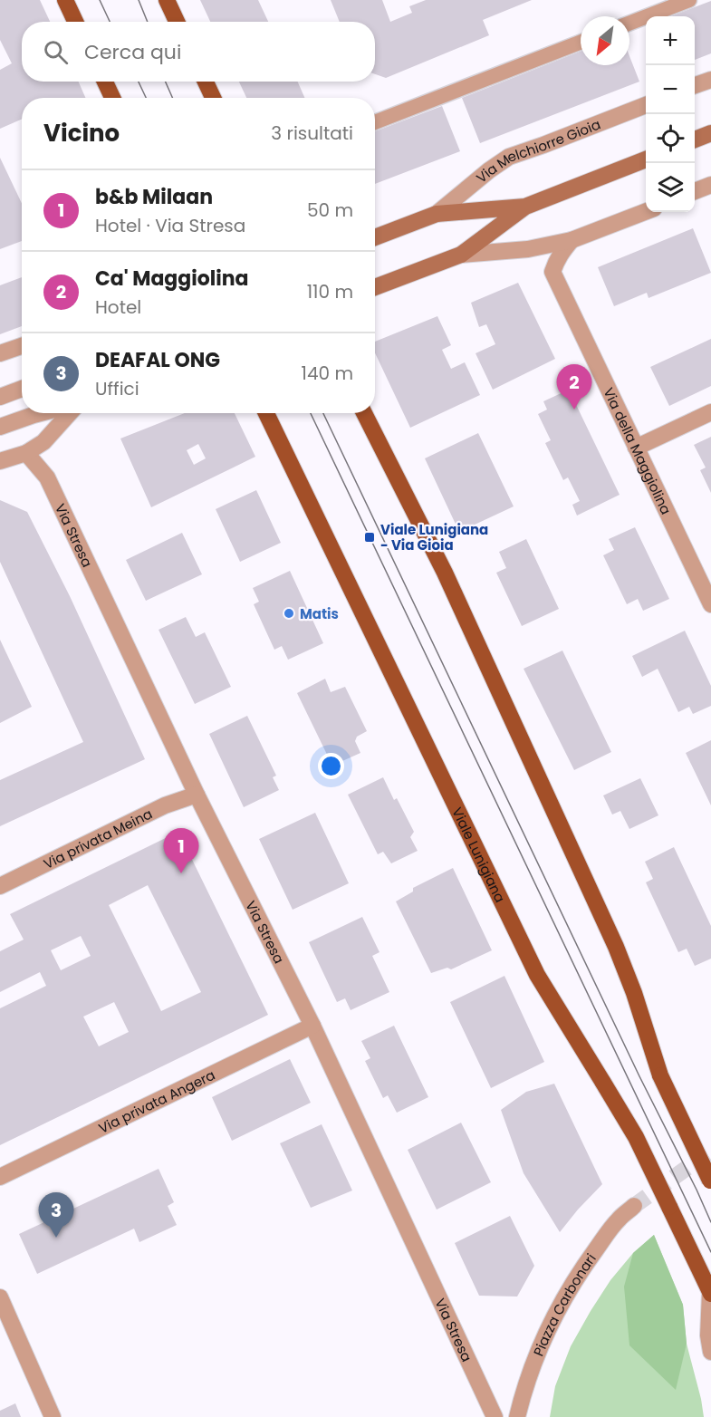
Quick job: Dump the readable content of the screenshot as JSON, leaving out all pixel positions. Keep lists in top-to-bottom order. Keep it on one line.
{"streets":{"main road":["Via Melchiorre Gioia","Viale Lunigiana"],"street":["Via della Maggiolina","Via Stresa","Via privata Meina","Via privata Angera","Piazza Carbonari"]},"crossings":[["Via Melchiorre Gioia","Via della Maggiolina"],["Via Stresa","Via privata Meina"],["Via Stresa","Via privata Angera"]],"places":{"transit":["Viale Lunigiana - Via Gioia"],"other":["Matis"]},"north":"bottom left","page":{"map_buttons":["+","−"],"search":"Cerca qui","heading":["Vicino","3 risultati"],"list":[{"mark":"1","name":"b&b Milaan","note":"Hotel · Via Stresa","value":"50 m"},{"mark":"2","name":"Ca' Maggiolina","note":"Hotel","value":"110 m"},{"mark":"3","name":"DEAFAL ONG","note":"Uffici","value":"140 m"}],"pins":["2","1","3"]}}
